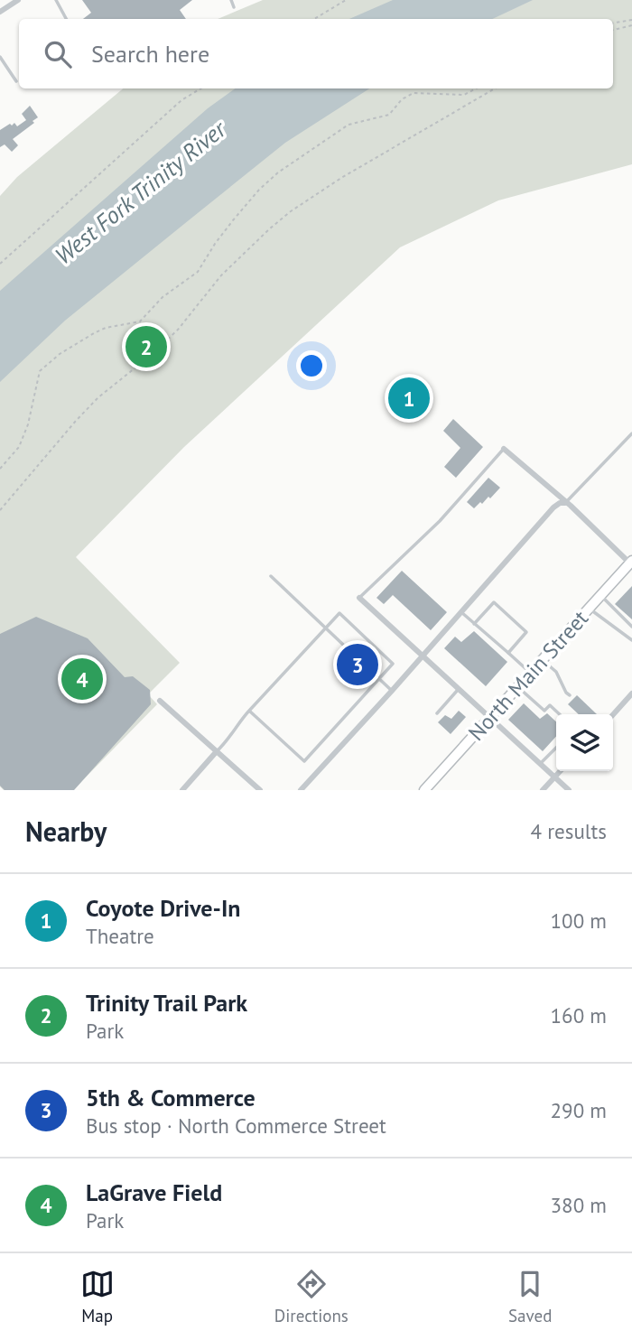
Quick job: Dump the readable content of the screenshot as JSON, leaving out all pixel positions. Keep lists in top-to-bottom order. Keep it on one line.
{"streets":{"main road":["North Main Street"]},"water":["West Fork Trinity River"],"page":{"search":"Search here","pins":["2","1","3","4"],"heading":["Nearby","4 results"],"list":[{"mark":"1","name":"Coyote Drive-In","note":"Theatre","value":"100 m"},{"mark":"2","name":"Trinity Trail Park","note":"Park","value":"160 m"},{"mark":"3","name":"5th & Commerce","note":"Bus stop · North Commerce Street","value":"290 m"},{"mark":"4","name":"LaGrave Field","note":"Park","value":"380 m"}],"nav":["Map","Directions","Saved"]}}
